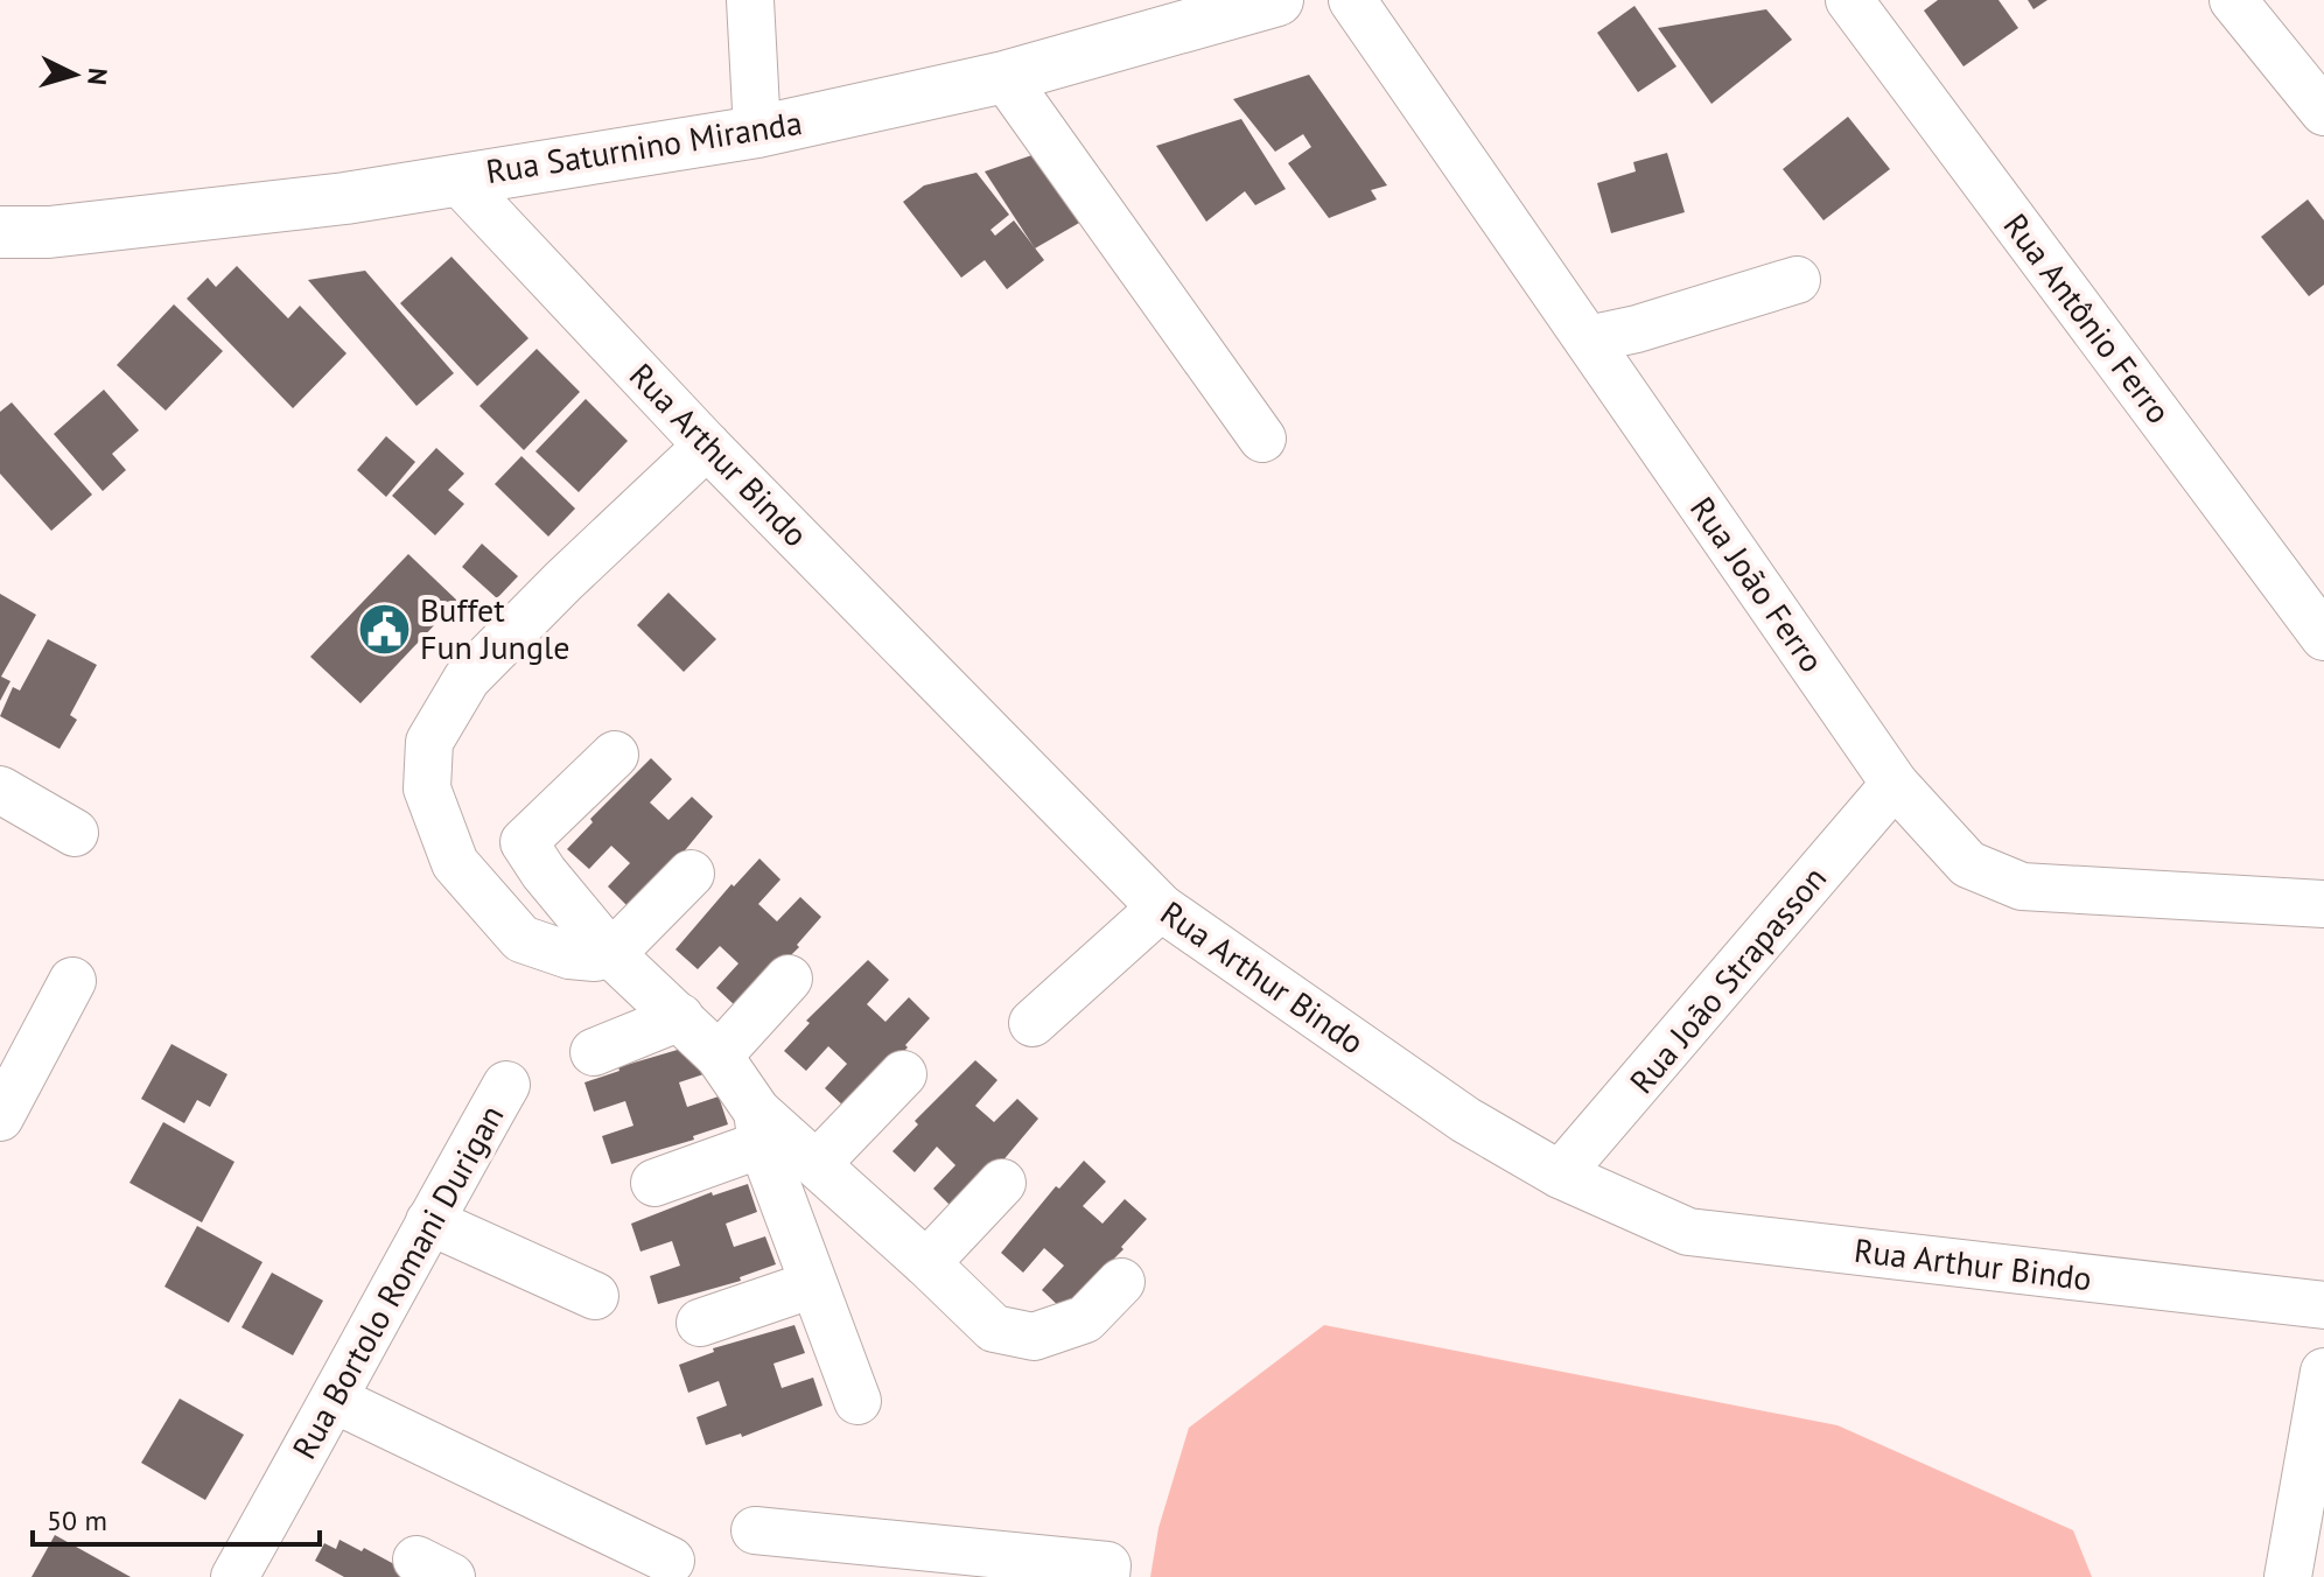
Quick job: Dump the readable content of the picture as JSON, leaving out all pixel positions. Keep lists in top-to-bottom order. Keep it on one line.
{"streets":{"main road":["Rua Saturnino Miranda"],"street":["Rua Antônio Ferro","Rua Arthur Bindo","Rua João Ferro","Rua João Strapasson","Rua Bortolo Romani Durigan"]},"crossings":[["Rua Saturnino Miranda","Rua Arthur Bindo"],["Rua Arthur Bindo","Rua João Strapasson"],["Rua João Ferro","Rua João Strapasson"]],"places":{"public building":["Buffet Fun Jungle"]},"scale_bar":"50 m","north":"right"}
